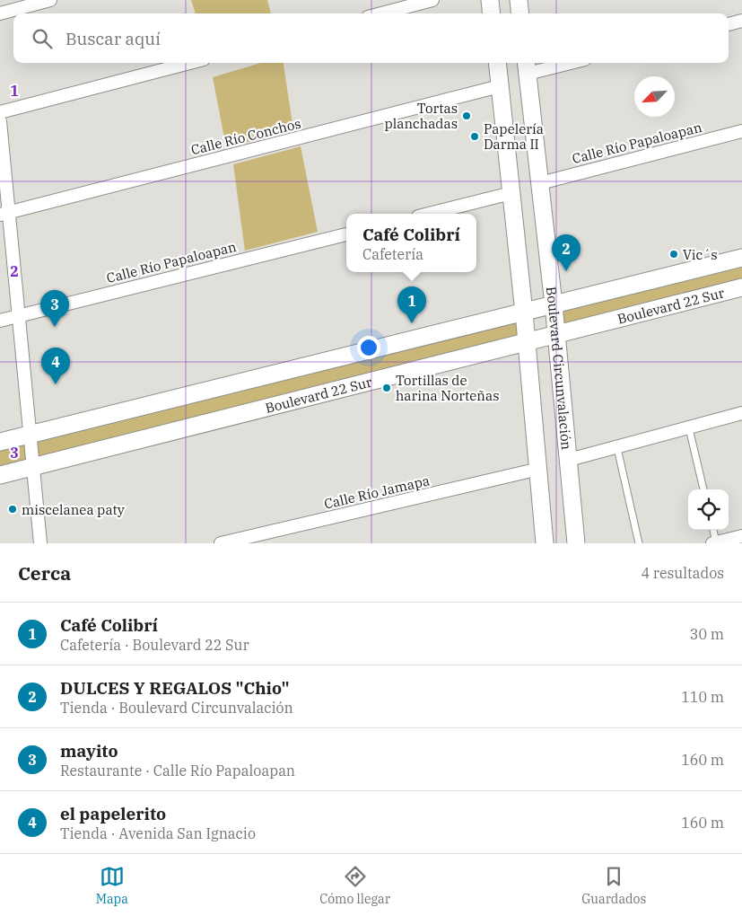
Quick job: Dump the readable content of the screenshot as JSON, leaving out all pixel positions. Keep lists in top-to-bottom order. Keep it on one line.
{"streets":{"street":["Calle Río Conchos","Calle Río Papaloapan","Boulevard 22 Sur","Boulevard Circunvalación","Calle Río Jamapa"]},"crossings":[["Calle Río Papaloapan","Boulevard Circunvalación"],["Boulevard 22 Sur","Boulevard Circunvalación"]],"places":["Tortas planchadas","Papelería Darma II","Vic´s","Tortillas de harina Norteñas","miscelanea paty"],"north":"bottom left","page":{"search":"Buscar aquí","popup":["Café Colibrí","Cafetería"],"pins":["2","1","3","4"],"heading":["Cerca","4 resultados"],"list":[{"mark":"1","name":"Café Colibrí","note":"Cafetería · Boulevard 22 Sur","value":"30 m"},{"mark":"2","name":"DULCES Y REGALOS \"Chio\"","note":"Tienda · Boulevard Circunvalación","value":"110 m"},{"mark":"3","name":"mayito","note":"Restaurante · Calle Río Papaloapan","value":"160 m"},{"mark":"4","name":"el papelerito","note":"Tienda · Avenida San Ignacio","value":"160 m"}],"nav":["Mapa","Cómo llegar","Guardados"]},"grid":{"rows":["1","2","3"]}}
